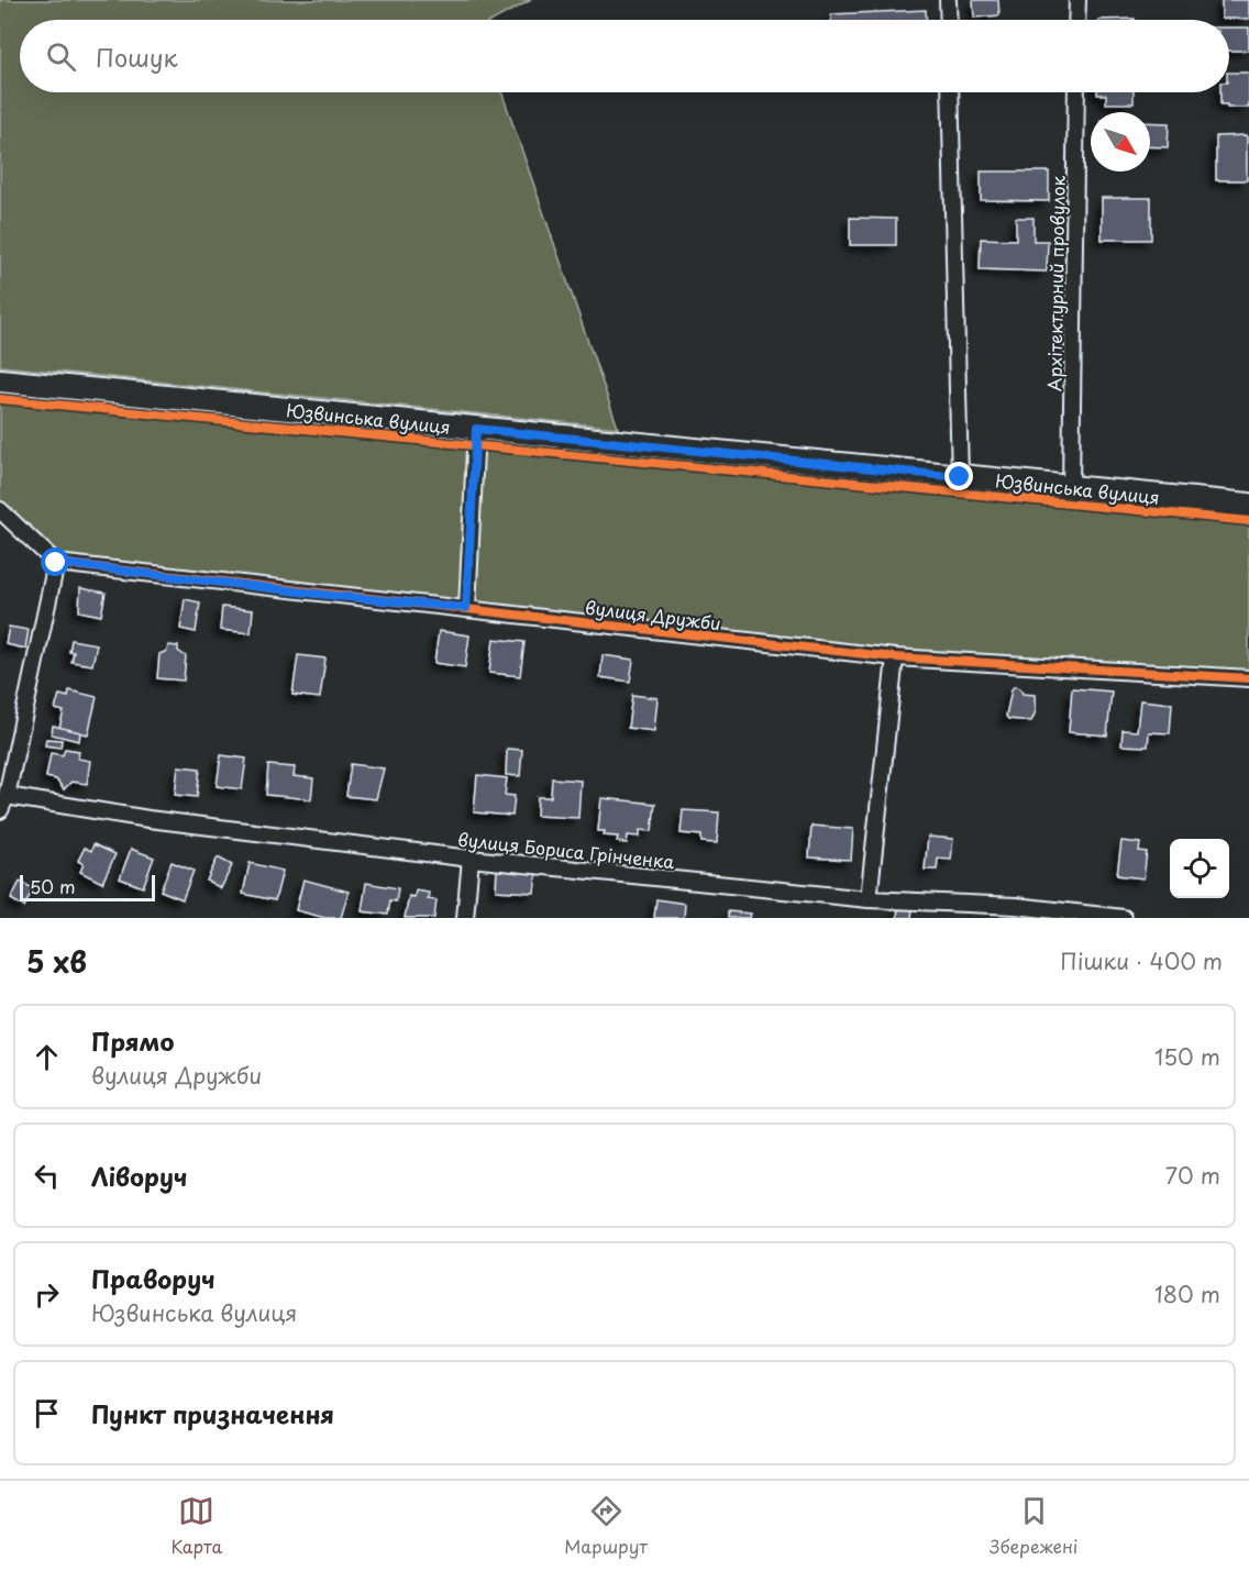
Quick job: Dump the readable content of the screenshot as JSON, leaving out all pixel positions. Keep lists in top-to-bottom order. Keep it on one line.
{"streets":{"main road":["Юзвинська вулиця"],"street":["Архітектурний провулок","вулиця Дружби","вулиця Бориса Грінченка"]},"crossings":[["Архітектурний провулок","Юзвинська вулиця"]],"scale_bar":"50 m","north":"bottom right","page":{"search":"Пошук","scale":"50 m","heading":["5 хв","Пішки · 400 m"],"list":[["Прямо","вулиця Дружби","150 m"],["Ліворуч","70 m"],["Праворуч","Юзвинська вулиця","180 m"],"Пункт призначення"],"nav":["Карта","Маршрут","Збережені"]}}
